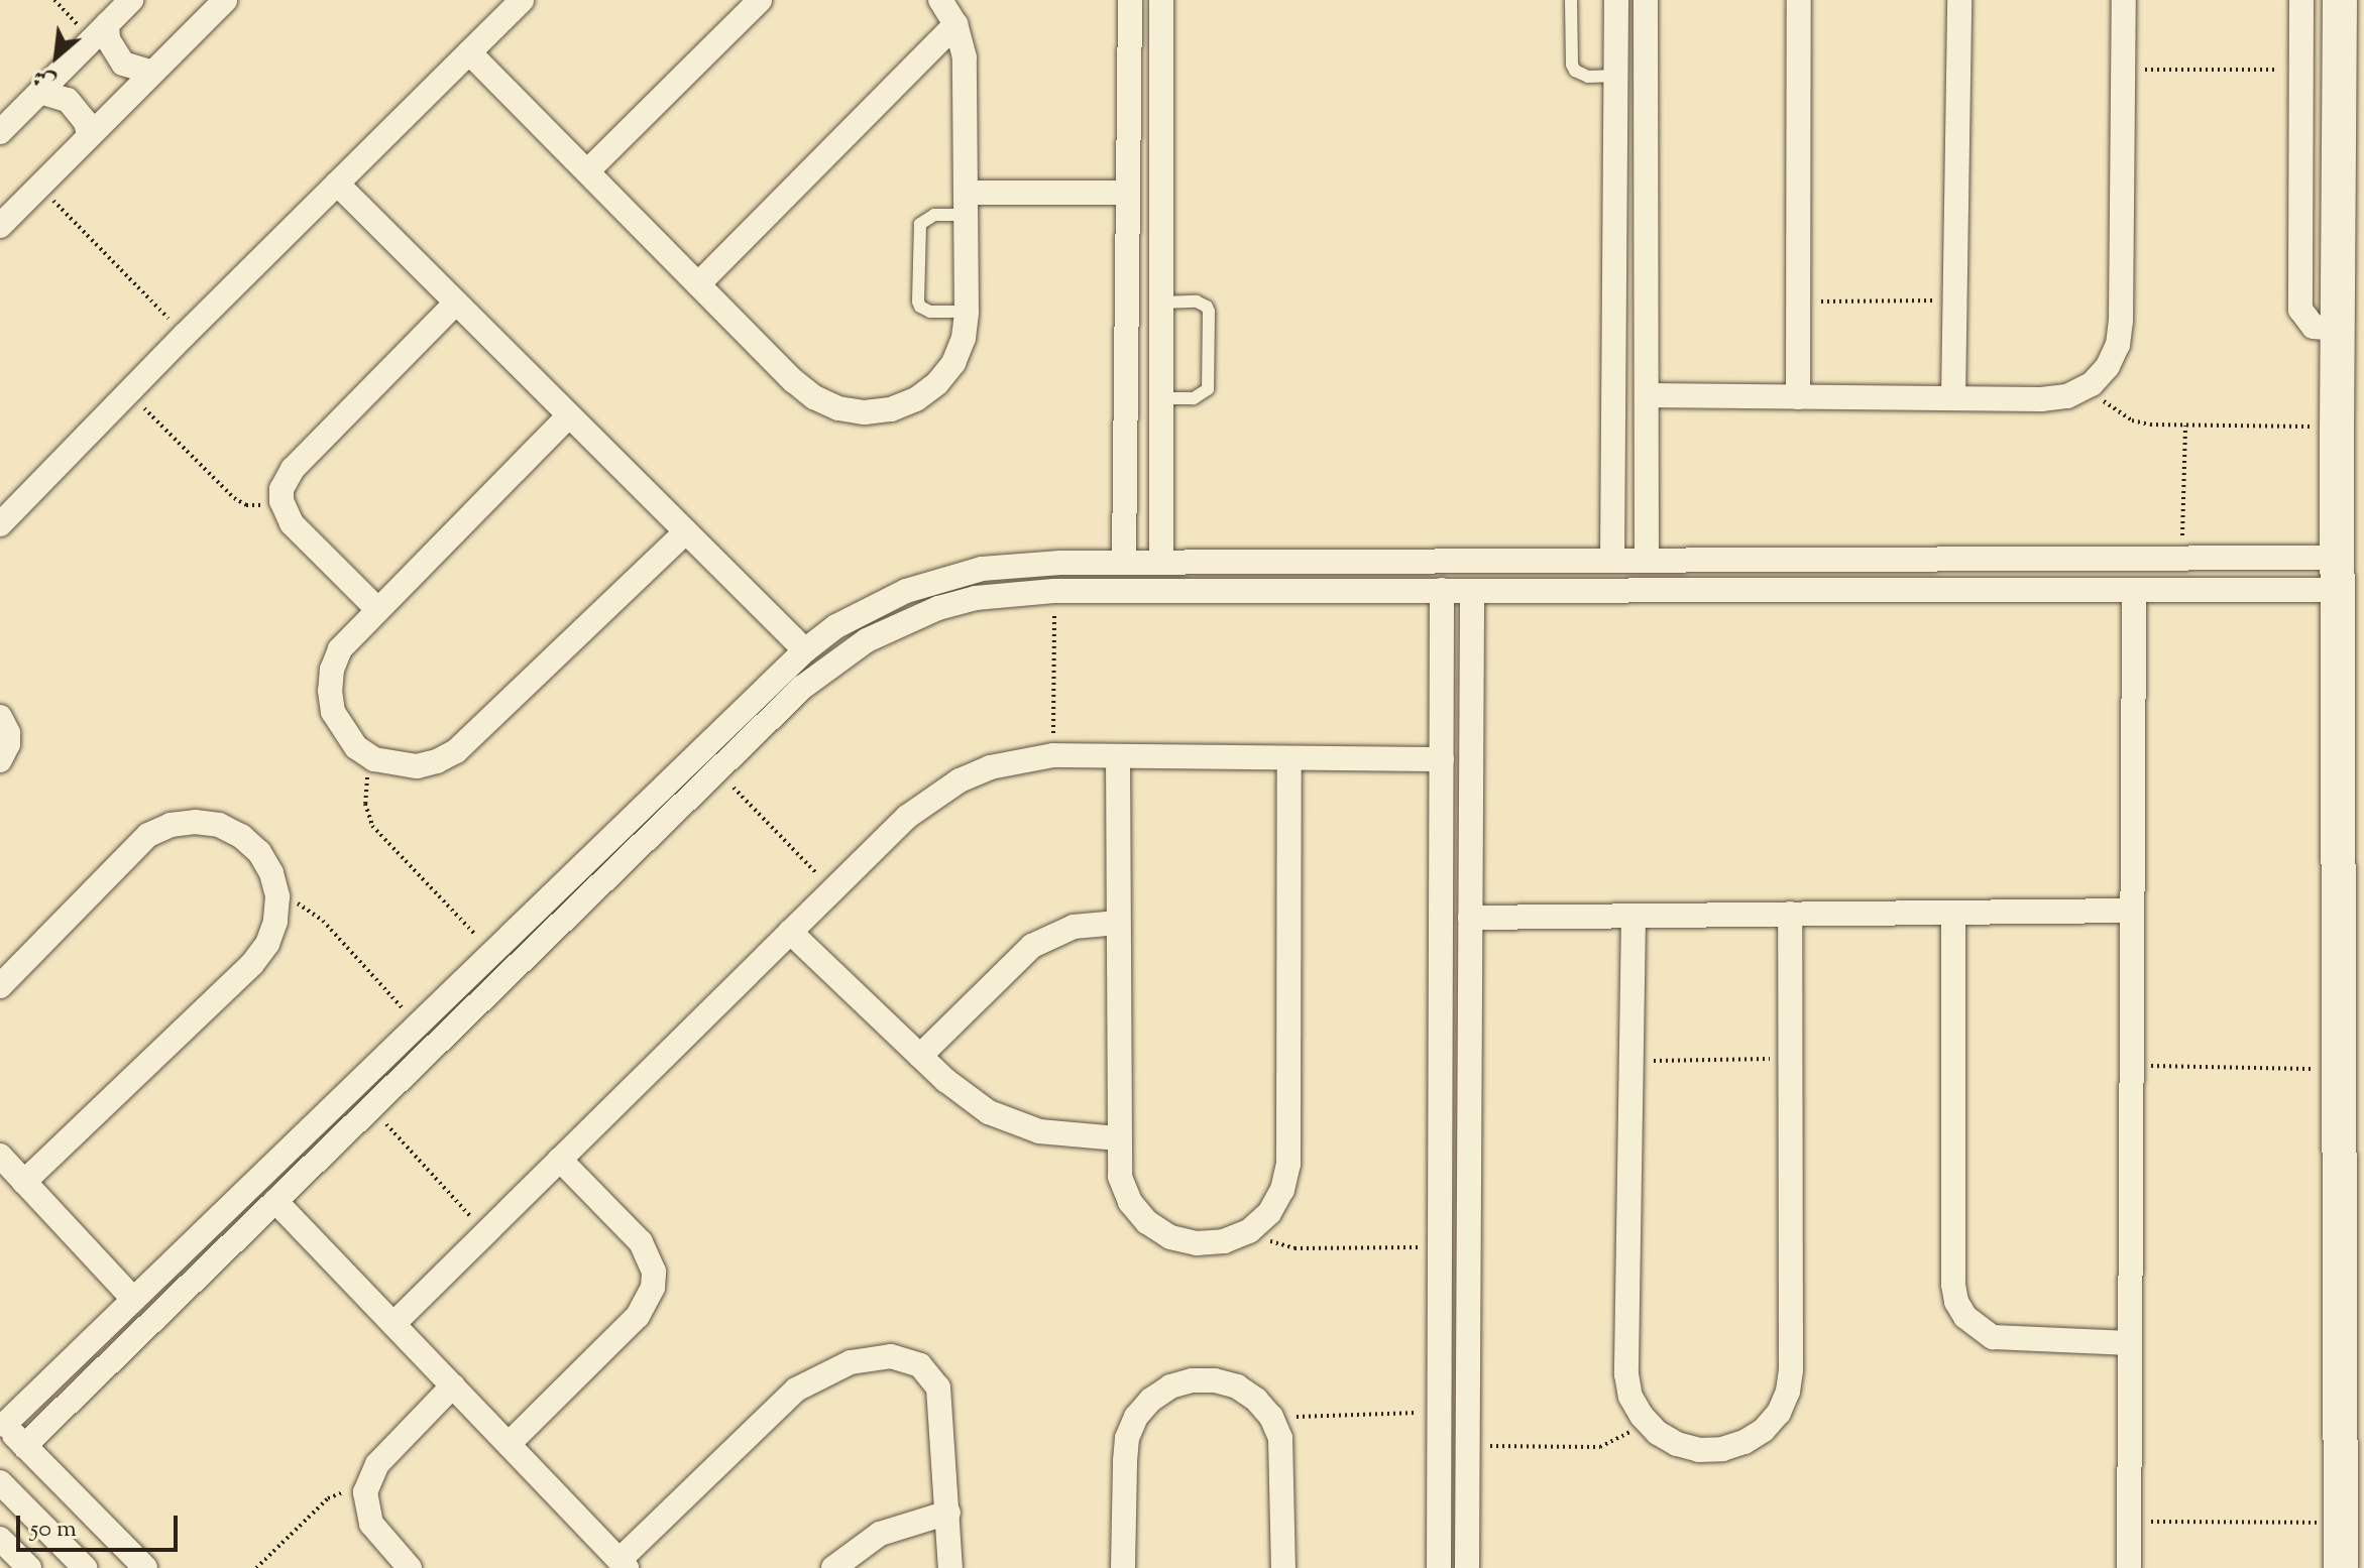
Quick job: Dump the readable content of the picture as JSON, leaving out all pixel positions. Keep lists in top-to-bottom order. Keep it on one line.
{"scale_bar":"50 m","north":"bottom left"}
